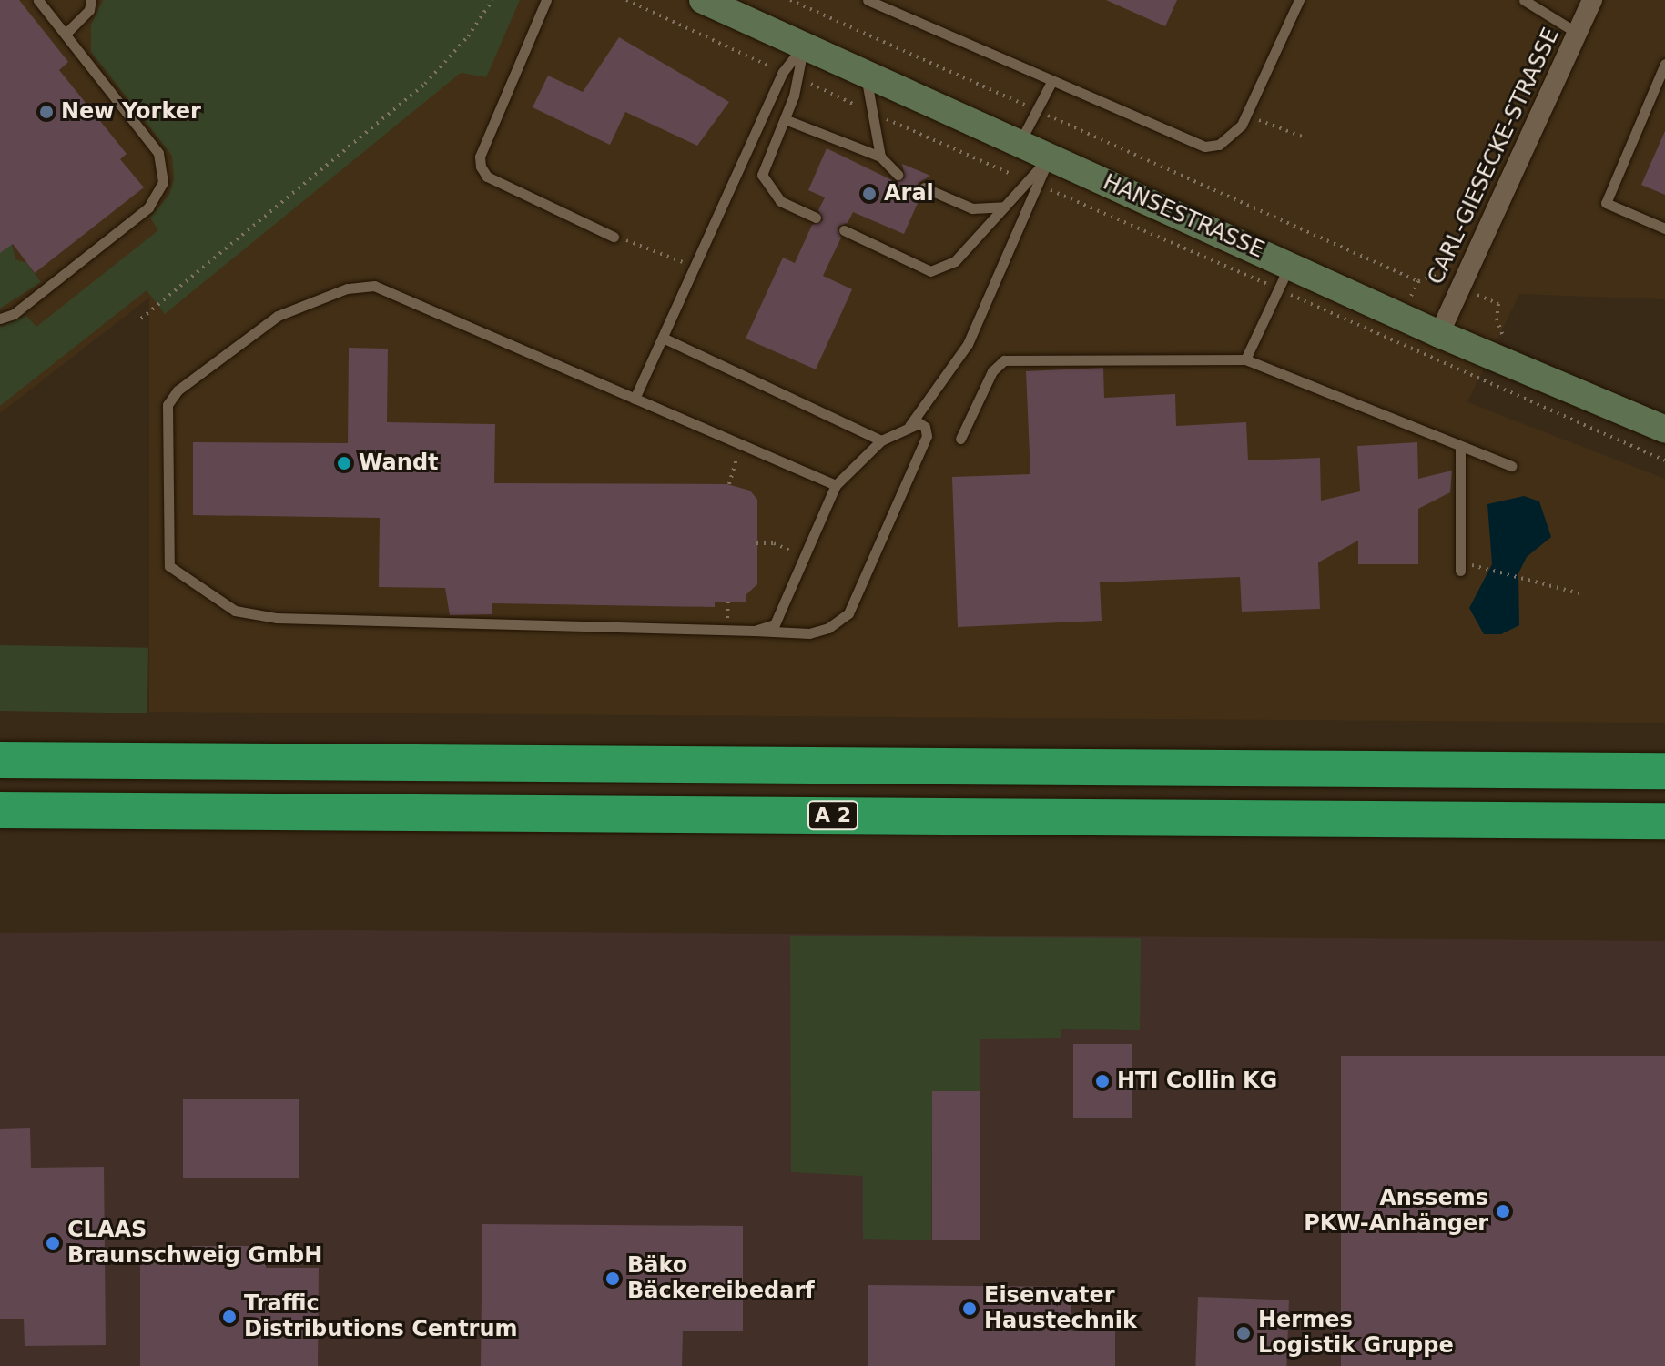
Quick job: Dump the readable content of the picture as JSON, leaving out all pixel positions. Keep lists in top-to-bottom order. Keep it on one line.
{"streets":{"highway":["A 2"],"main road":["HANSESTRASSE"],"street":["CARL-GIESECKE-STRASSE"]},"crossings":[["CARL-GIESECKE-STRASSE","HANSESTRASSE"]],"places":["New Yorker","Aral","Wandt","HTI Collin KG","Anssems PKW-Anhänger","CLAAS Braunschweig GmbH","Bäko Bäckereibedarf","Eisenvater Haustechnik","Traffic Distributions Centrum","Hermes Logistik Gruppe"]}
